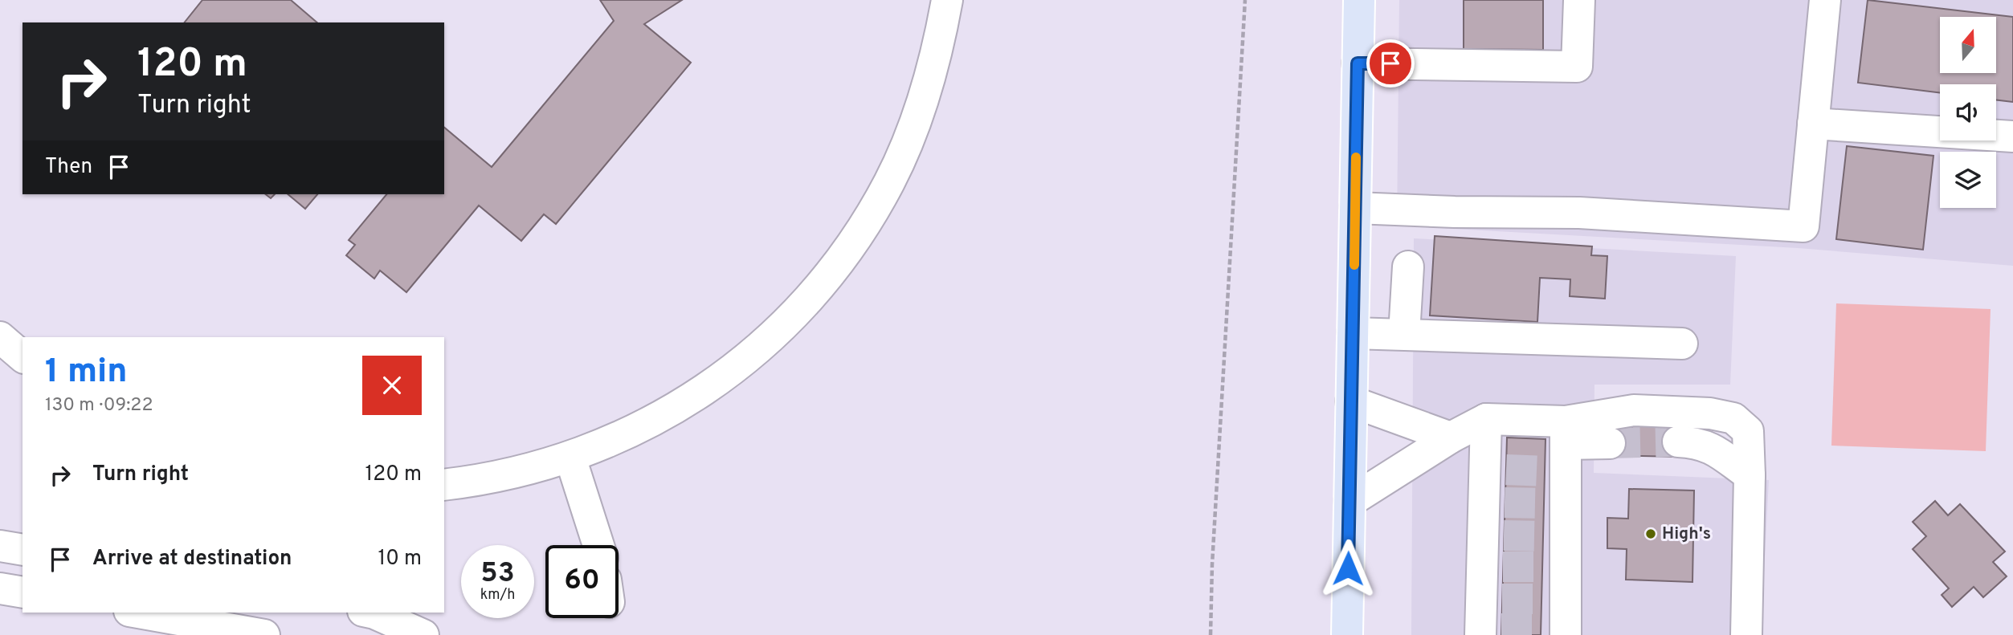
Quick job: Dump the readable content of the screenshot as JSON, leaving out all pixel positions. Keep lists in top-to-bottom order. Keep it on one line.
{"places":["High's"],"north":"top","page":{"turn":["120 m","Turn right"],"then":"Then","heading":["1 min","130 m · 09:22"],"list":[{"name":"Turn right","value":"120 m"},{"name":"Arrive at destination","value":"10 m"}],"speed":"53 km/h","limit":"60"}}
